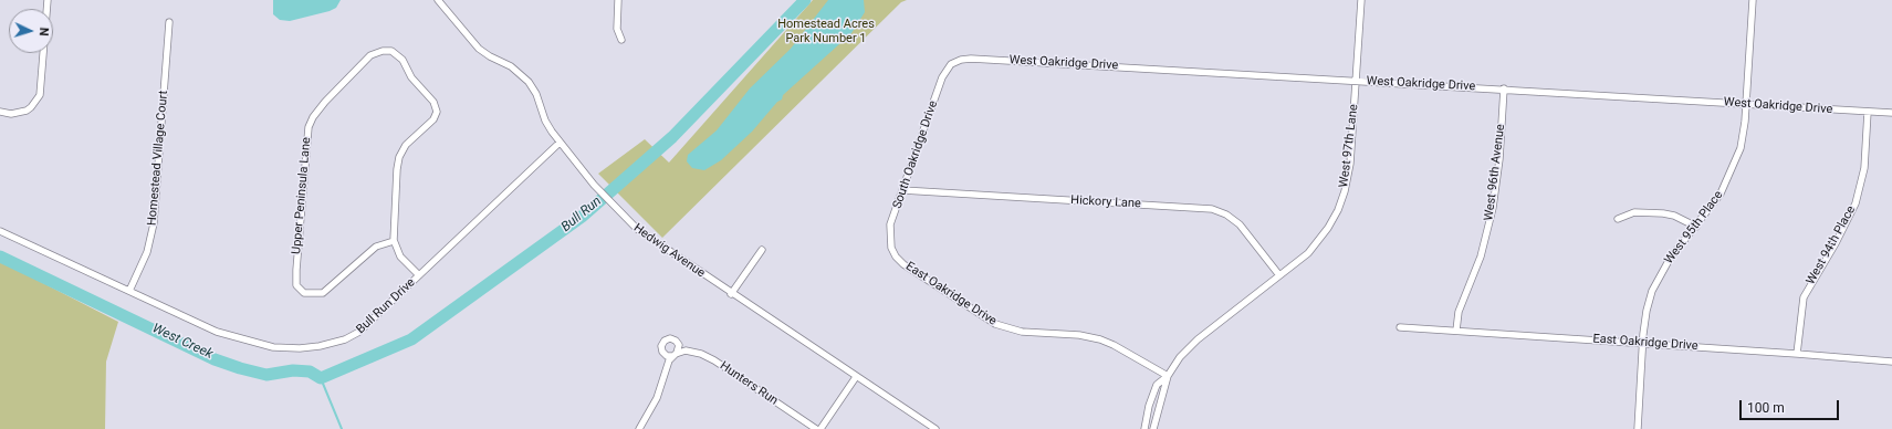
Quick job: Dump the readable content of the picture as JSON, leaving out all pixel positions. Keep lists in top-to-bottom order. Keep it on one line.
{"streets":{"street":["West Oakridge Drive","West 97th Lane","South Oakridge Drive","Homestead Village Court","West 96th Avenue","Upper Peninsula Lane","Hickory Lane","West 95th Place","West 94th Place","Hedwig Avenue","East Oakridge Drive","Bull Run Drive","Hunters Run"]},"crossings":[["West Oakridge Drive","West 97th Lane"],["West Oakridge Drive","South Oakridge Drive"],["West Oakridge Drive","West 96th Avenue"],["West Oakridge Drive","West 95th Place"],["West Oakridge Drive","West 94th Place"],["West 97th Lane","Hickory Lane"],["West 97th Lane","East Oakridge Drive"],["South Oakridge Drive","Hickory Lane"],["South Oakridge Drive","East Oakridge Drive"],["Homestead Village Court","Bull Run Drive"],["West 96th Avenue","East Oakridge Drive"],["West 95th Place","East Oakridge Drive"],["West 94th Place","East Oakridge Drive"],["Hedwig Avenue","Bull Run Drive"]],"water":["Bull Run","West Creek"],"parks":["Homestead Acres Park Number 1"],"scale_bar":"100 m","north":"right"}
